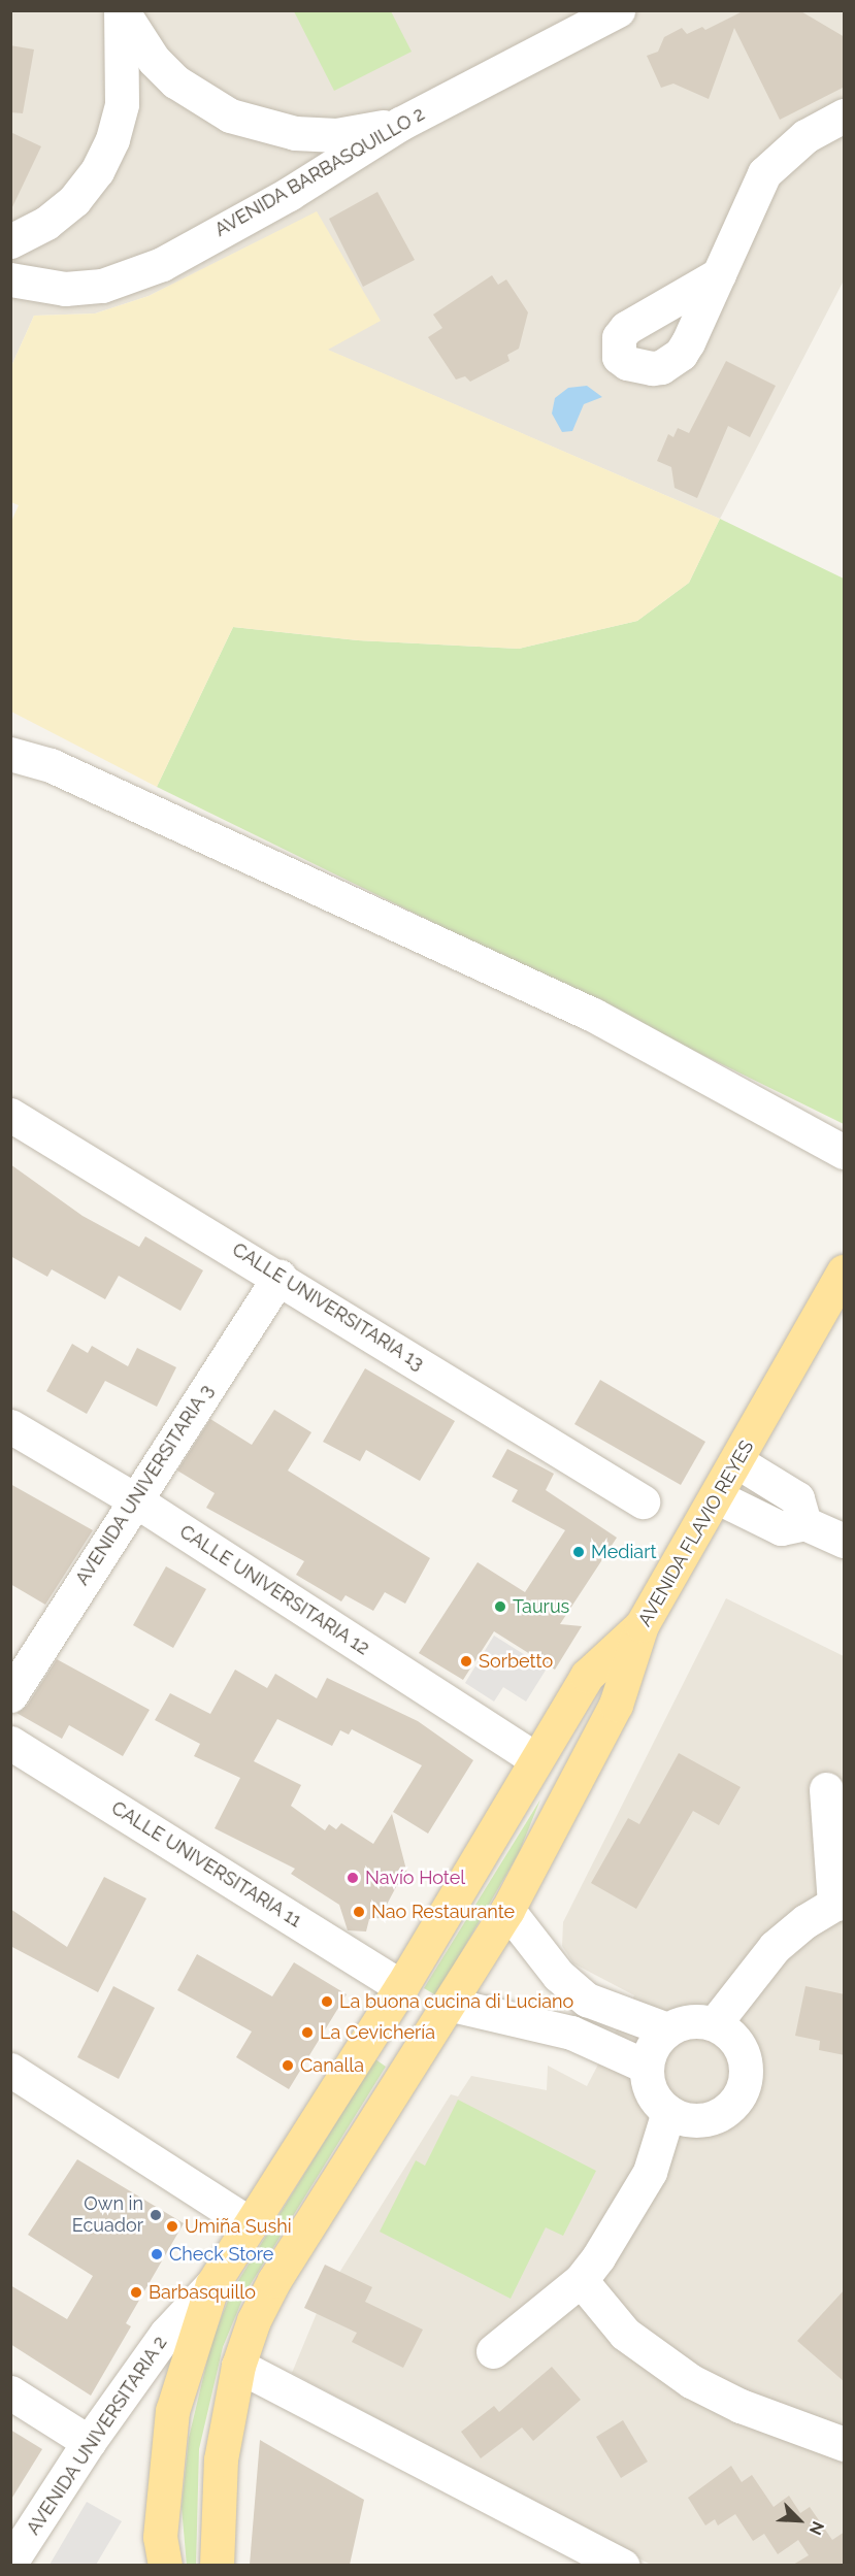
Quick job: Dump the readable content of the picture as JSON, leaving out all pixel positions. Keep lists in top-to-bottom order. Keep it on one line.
{"streets":{"main road":["AVENIDA FLAVIO REYES"],"street":["AVENIDA BARBASQUILLO 2","CALLE UNIVERSITARIA 13","AVENIDA UNIVERSITARIA 3","CALLE UNIVERSITARIA 12","CALLE UNIVERSITARIA 11","AVENIDA UNIVERSITARIA 2"]},"crossings":[["CALLE UNIVERSITARIA 13","AVENIDA UNIVERSITARIA 3"],["AVENIDA UNIVERSITARIA 3","CALLE UNIVERSITARIA 12"]],"places":["Mediart","Taurus","Sorbetto","Navío Hotel","Nao Restaurante","La buona cucina di Luciano","La Cevichería","Canalla","Own in Ecuador","Umiña Sushi","Check Store","Barbasquillo"],"north":"bottom right"}
